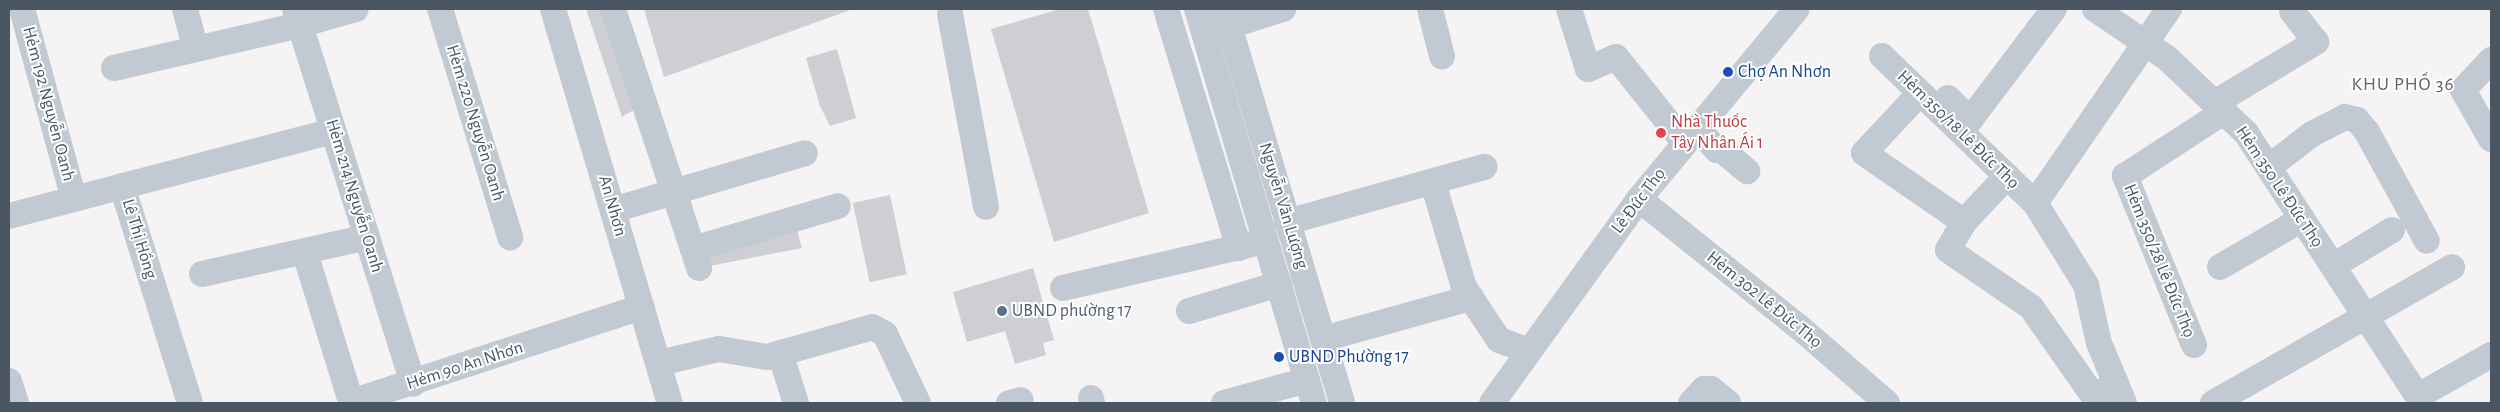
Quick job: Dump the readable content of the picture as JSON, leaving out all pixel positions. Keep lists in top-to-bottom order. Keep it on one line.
{"streets":{"street":["Hẻm 192 Nguyễn Oanh","Hẻm 220 Nguyễn Oanh","Hẻm 350/18 Lê Đức Thọ","Hẻm 350 Lê Đức Thọ","Hẻm 214 Nguyễn Oanh","Lê Đức Thọ","An Nhơn","Nguyễn Văn Lượng","Lê Thị Hồng","Hẻm 350/28 Lê Đức Thọ","Hẻm 302 Lê Đức Thọ","Hẻm 90 An Nhơn"]},"crossings":[["Hẻm 192 Nguyễn Oanh","Lê Thị Hồng"],["Hẻm 350/18 Lê Đức Thọ","Hẻm 350 Lê Đức Thọ"],["Hẻm 350 Lê Đức Thọ","Hẻm 350/28 Lê Đức Thọ"],["Hẻm 214 Nguyễn Oanh","Hẻm 90 An Nhơn"],["Lê Đức Thọ","Hẻm 302 Lê Đức Thọ"],["An Nhơn","Hẻm 90 An Nhơn"]],"districts":["KHU PHỐ 36"],"places":["Chợ An Nhơn","Nhà Thuốc Tây Nhân Ái 1","UBND phường 17","UBND Phường 17"]}
